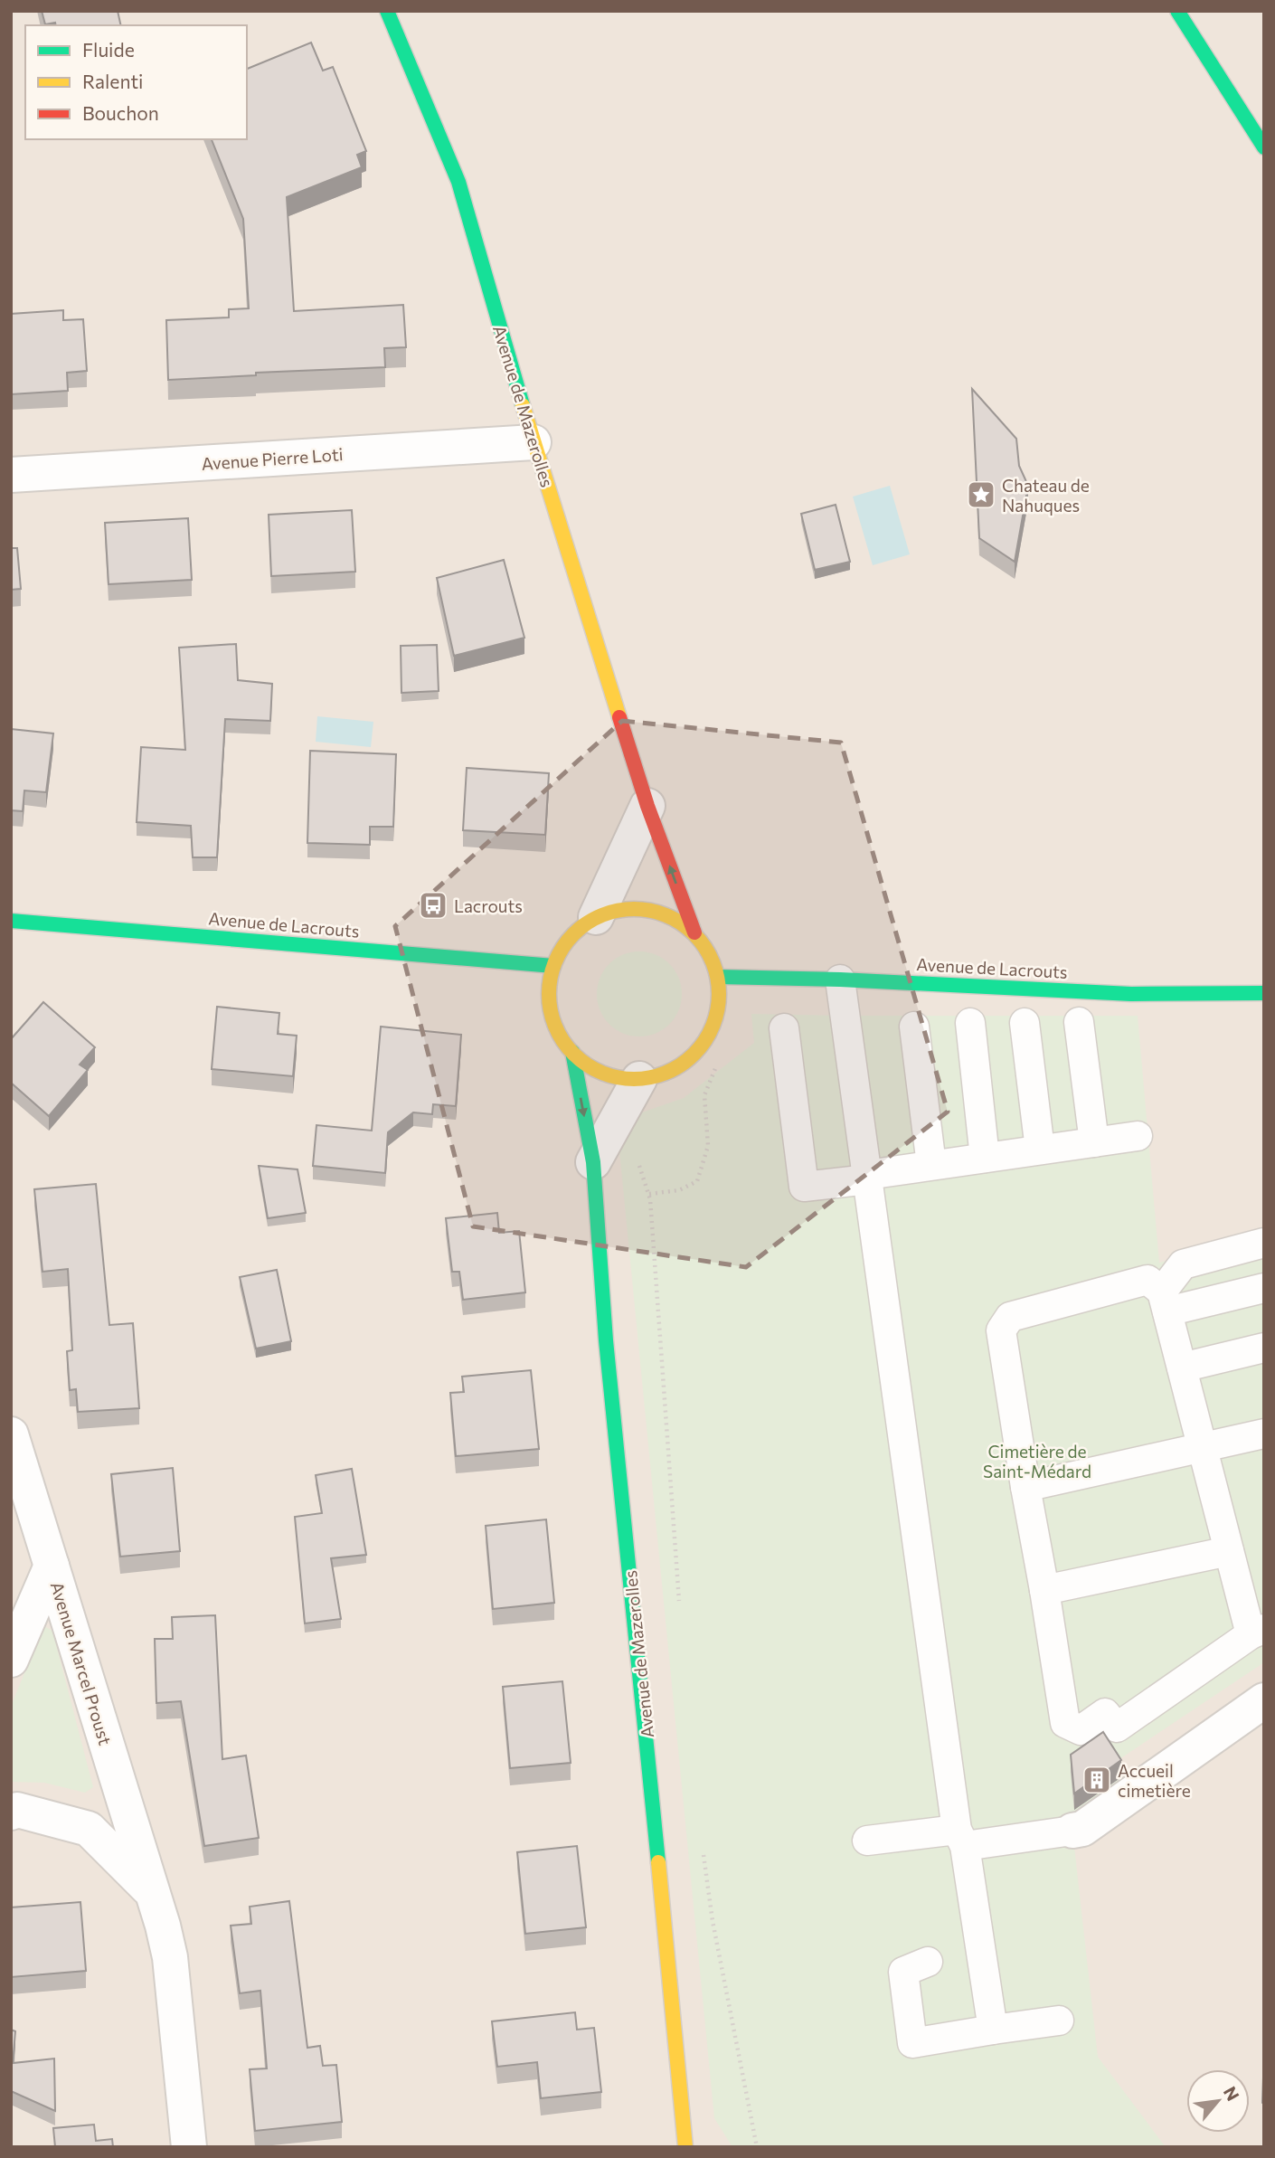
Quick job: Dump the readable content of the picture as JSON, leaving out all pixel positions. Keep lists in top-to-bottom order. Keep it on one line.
{"streets":{"street":["Avenue de Mazerolles","Avenue Pierre Loti","Avenue de Lacrouts","Avenue Marcel Proust"]},"crossings":[["Avenue de Mazerolles","Avenue Pierre Loti"],["Avenue de Mazerolles","Avenue de Lacrouts"]],"parks":["Cimetière de Saint-Médard"],"places":{"place":["Chateau de Nahuques"],"bus stop":["Lacrouts"],"building":["Accueil cimetière"]},"legend":["Fluide","Ralenti","Bouchon"],"north":"top right"}
